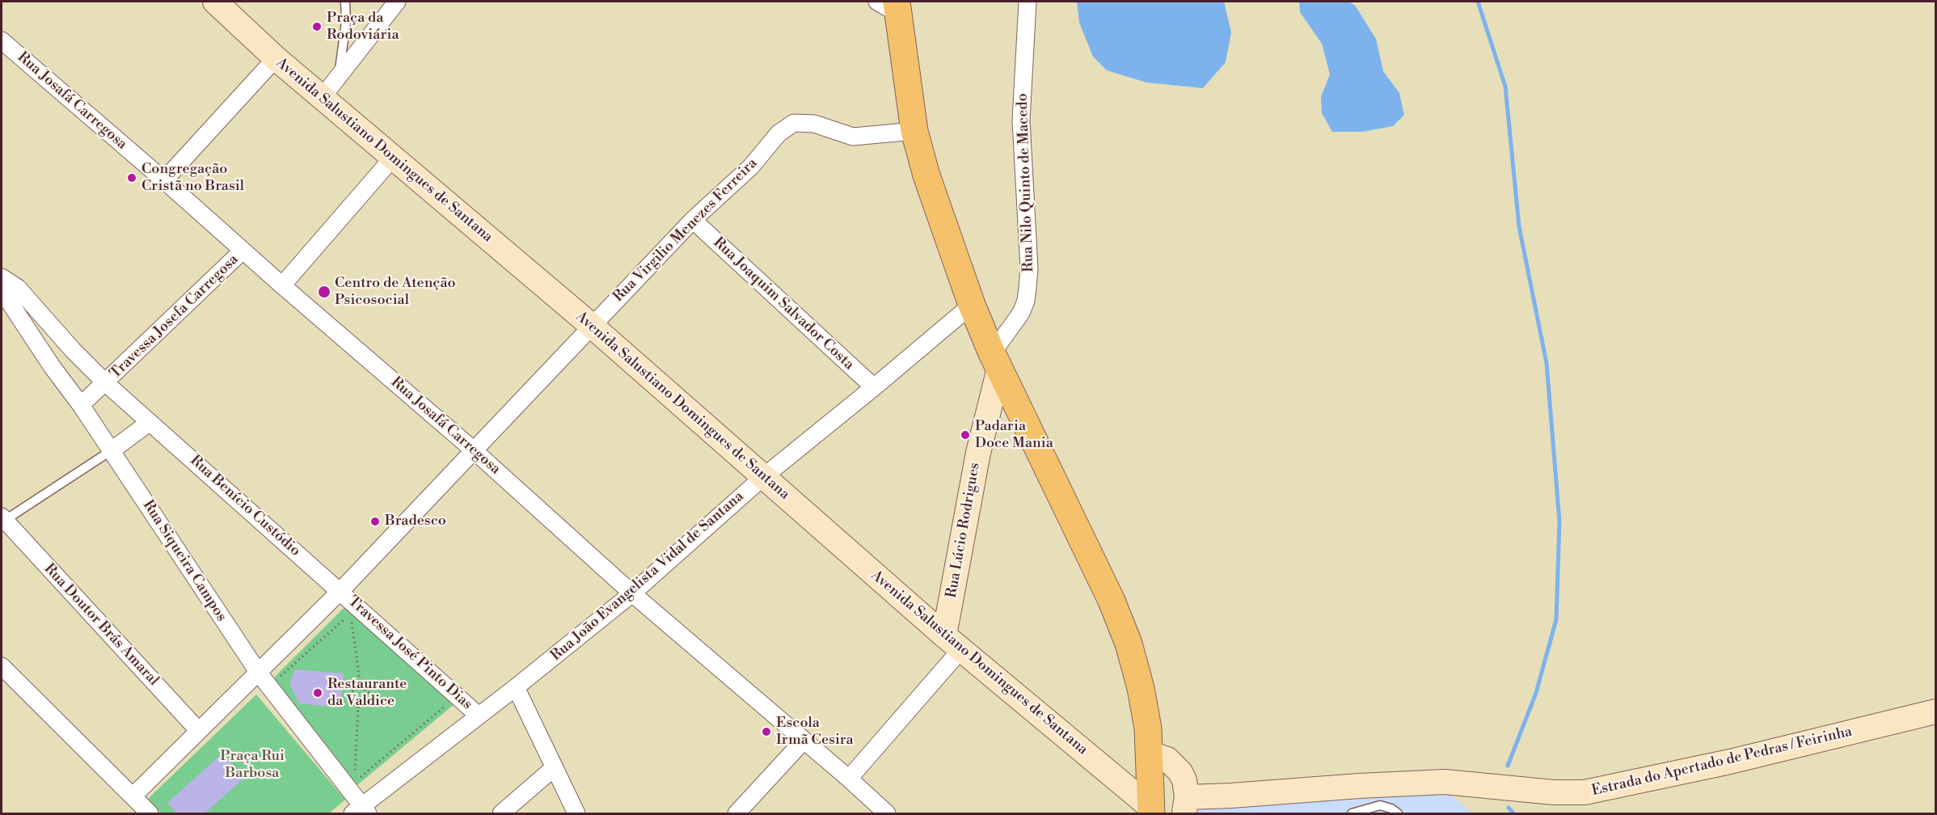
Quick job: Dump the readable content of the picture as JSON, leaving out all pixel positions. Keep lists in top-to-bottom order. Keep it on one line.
{"streets":{"street":["Rua Josafá Carregosa","Avenida Salustiano Domingues de Santana","Rua Nilo Quinto de Macedo","Rua Virgilio Menezes Ferreira","Rua Joaquim Salvador Costa","Travessa Josefa Carregosa","Rua Benício Custódio","Rua Lúcio Rodrigues","Rua Siqueira Campos","Rua João Evangelista Vidal de Santana","Rua Doutor Brás Amaral","Travessa José Pinto Dias","Estrada do Apertado de Pedras / Feirinha"]},"crossings":[["Rua Josafá Carregosa","Rua Virgilio Menezes Ferreira"],["Rua Josafá Carregosa","Travessa Josefa Carregosa"],["Rua Josafá Carregosa","Rua João Evangelista Vidal de Santana"],["Avenida Salustiano Domingues de Santana","Rua Virgilio Menezes Ferreira"],["Avenida Salustiano Domingues de Santana","Rua Lúcio Rodrigues"],["Avenida Salustiano Domingues de Santana","Rua João Evangelista Vidal de Santana"],["Rua Nilo Quinto de Macedo","Rua Lúcio Rodrigues"],["Rua Virgilio Menezes Ferreira","Rua Joaquim Salvador Costa"],["Rua Virgilio Menezes Ferreira","Rua Benício Custódio"],["Rua Virgilio Menezes Ferreira","Travessa José Pinto Dias"],["Rua Joaquim Salvador Costa","Rua João Evangelista Vidal de Santana"],["Travessa Josefa Carregosa","Rua Benício Custódio"],["Travessa Josefa Carregosa","Rua Siqueira Campos"],["Rua Benício Custódio","Travessa José Pinto Dias"],["Rua João Evangelista Vidal de Santana","Travessa José Pinto Dias"]],"parks":["Praça Rui Barbosa"],"places":["Praça da Rodoviária","Congregação Cristã no Brasil","Centro de Atenção Psicosocial","Padaria Doce Mania","Bradesco","Restaurante da Valdice","Escola Irmã Cesira"]}
